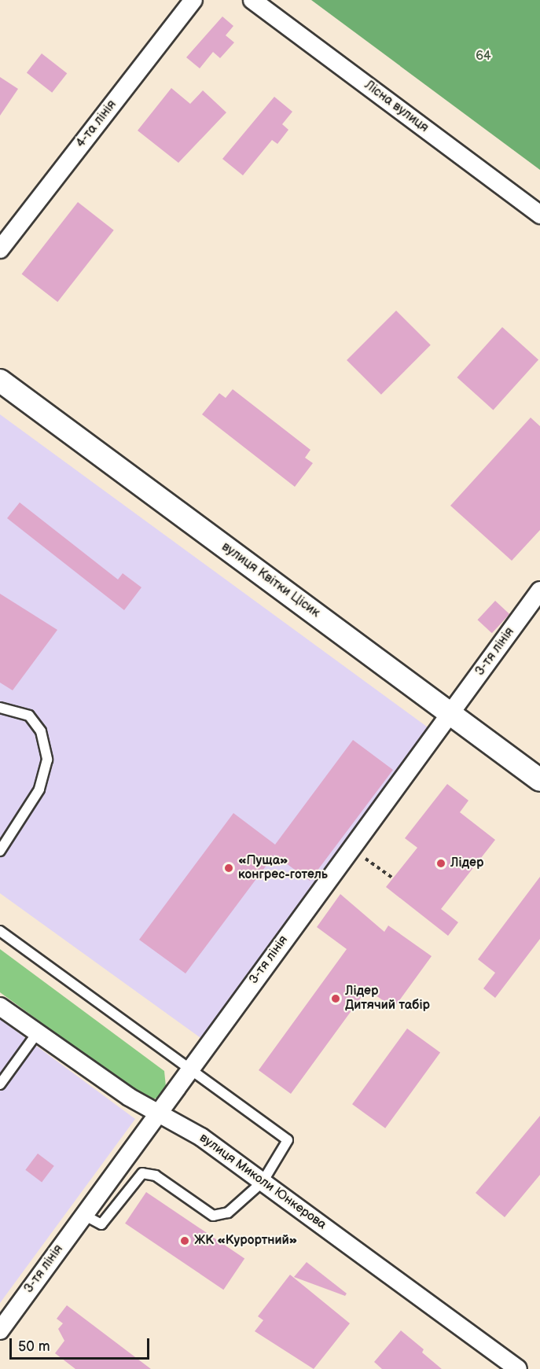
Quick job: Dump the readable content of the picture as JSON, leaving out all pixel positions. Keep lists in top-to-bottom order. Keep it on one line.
{"streets":{"street":["Лісна вулиця","4-та лінія","вулиця Квітки Цісик","3-тя лінія","вулиця Миколи Юнкерова"]},"crossings":[["вулиця Квітки Цісик","3-тя лінія"],["3-тя лінія","вулиця Миколи Юнкерова"]],"parks":["64"],"places":["Лідер","«Пуща» конгрес-готель","Лідер Дитячий табір","ЖК «Курортний»"],"scale_bar":"50 m"}
